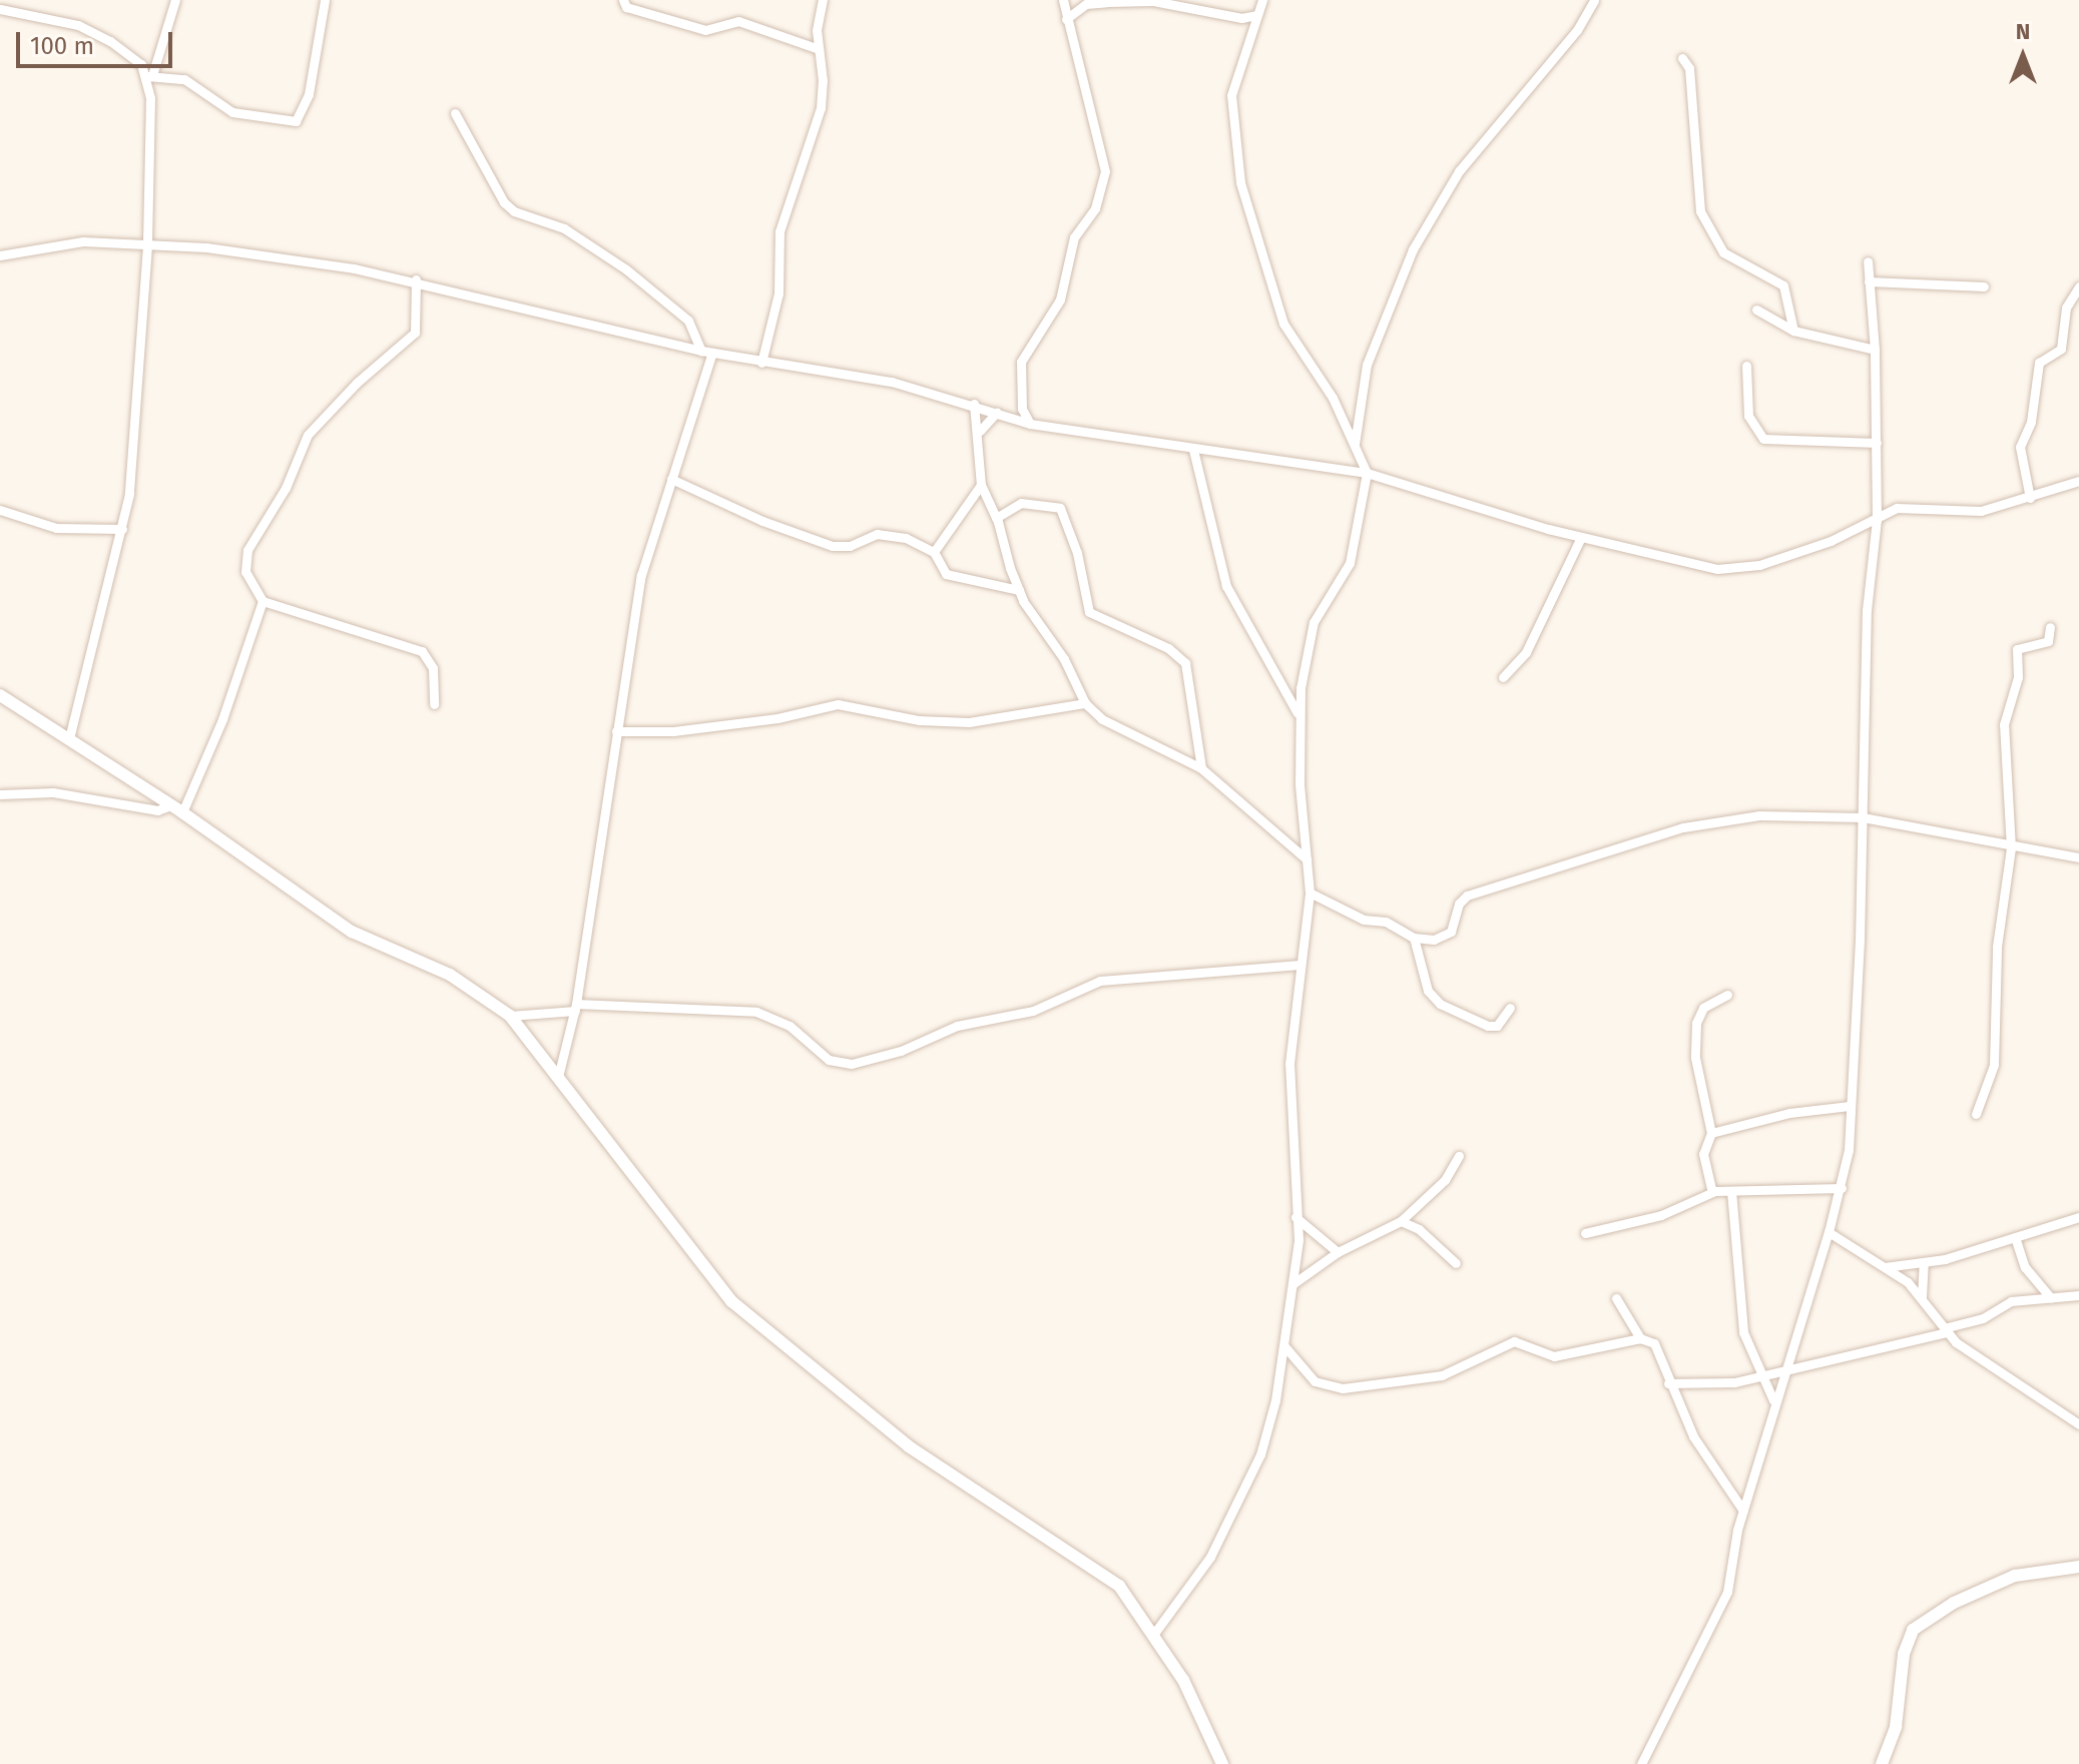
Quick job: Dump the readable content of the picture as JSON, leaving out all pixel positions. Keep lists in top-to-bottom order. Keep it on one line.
{"scale_bar":"100 m","north":"top"}
